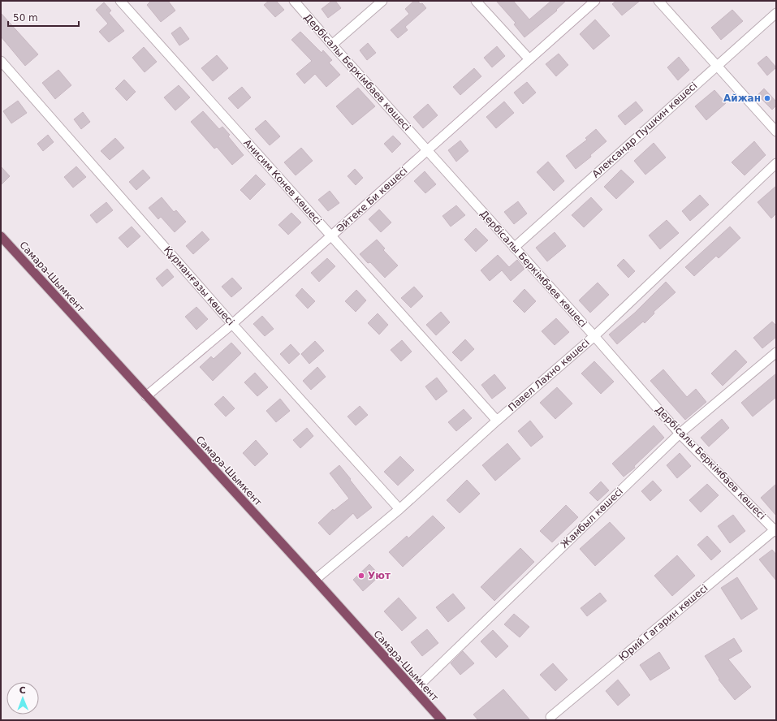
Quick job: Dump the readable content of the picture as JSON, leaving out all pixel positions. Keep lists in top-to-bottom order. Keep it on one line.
{"streets":{"highway":["Самара-Шымкент"],"street":["Дербісалы Беркімбаев көшесі","Александр Пушкин көшесі","Анисим Конев көшесі","Әйтеке Би көшесі","Құрманғазы көшесі","Павел Лахно көшесі","Жамбыл көшесі","Юрий Гагарин көшесі"]},"crossings":[["Дербісалы Беркімбаев көшесі","Александр Пушкин көшесі"],["Дербісалы Беркімбаев көшесі","Әйтеке Би көшесі"],["Дербісалы Беркімбаев көшесі","Павел Лахно көшесі"],["Дербісалы Беркімбаев көшесі","Жамбыл көшесі"],["Дербісалы Беркімбаев көшесі","Юрий Гагарин көшесі"],["Анисим Конев көшесі","Әйтеке Би көшесі"],["Анисим Конев көшесі","Павел Лахно көшесі"],["Әйтеке Би көшесі","Самара-Шымкент"],["Әйтеке Би көшесі","Құрманғазы көшесі"],["Самара-Шымкент","Павел Лахно көшесі"],["Самара-Шымкент","Жамбыл көшесі"],["Құрманғазы көшесі","Павел Лахно көшесі"]],"places":["Айжан","Уют"],"scale_bar":"50 m","north":"top"}
